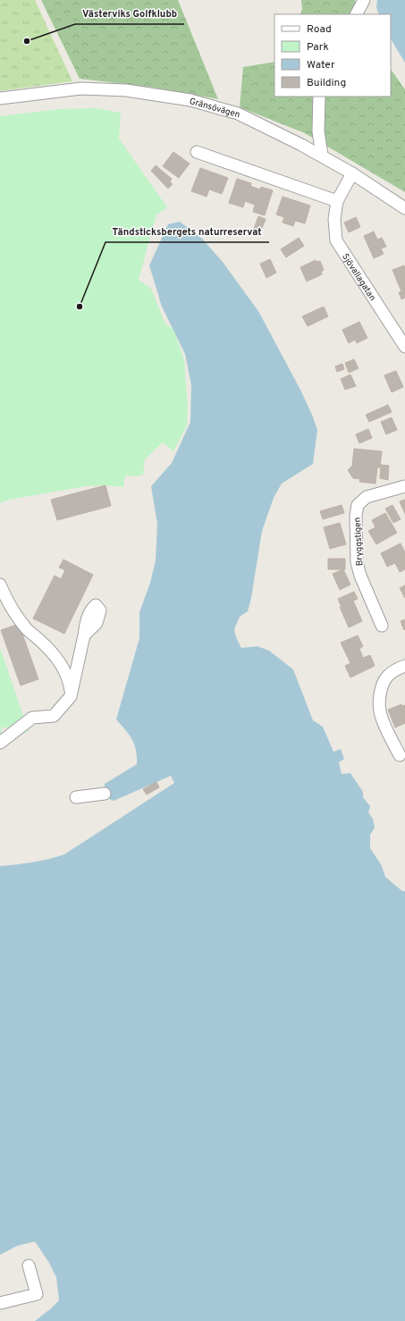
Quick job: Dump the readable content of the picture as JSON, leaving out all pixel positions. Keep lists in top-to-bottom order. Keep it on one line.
{"streets":{"street":["Gränsövägen","Sjövallagatan","Bryggstigen"]},"crossings":[["Gränsövägen","Sjövallagatan"]],"places":["Västerviks Golfklubb","Tändsticksbergets naturreservat"],"legend":["Road","Park","Water","Building"]}
